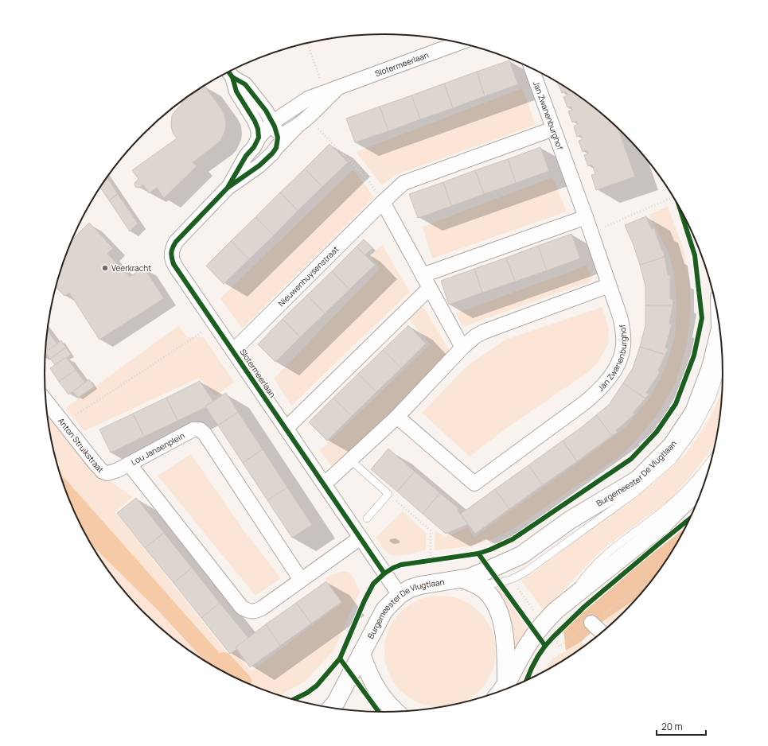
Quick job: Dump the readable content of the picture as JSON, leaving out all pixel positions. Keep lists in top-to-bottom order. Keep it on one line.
{"streets":{"main road":["Burgemeester De Vlugtlaan"],"street":["Slotermeerlaan","Jan Zwanenburghof","Nieuwenhuysenstraat","Anton Struikstraat","Lou Jansenplein"]},"crossings":[["Slotermeerlaan","Nieuwenhuysenstraat"],["Slotermeerlaan","Lou Jansenplein"],["Slotermeerlaan","Burgemeester De Vlugtlaan"],["Jan Zwanenburghof","Nieuwenhuysenstraat"],["Anton Struikstraat","Lou Jansenplein"]],"places":["Veerkracht"],"scale_bar":"20 m"}
